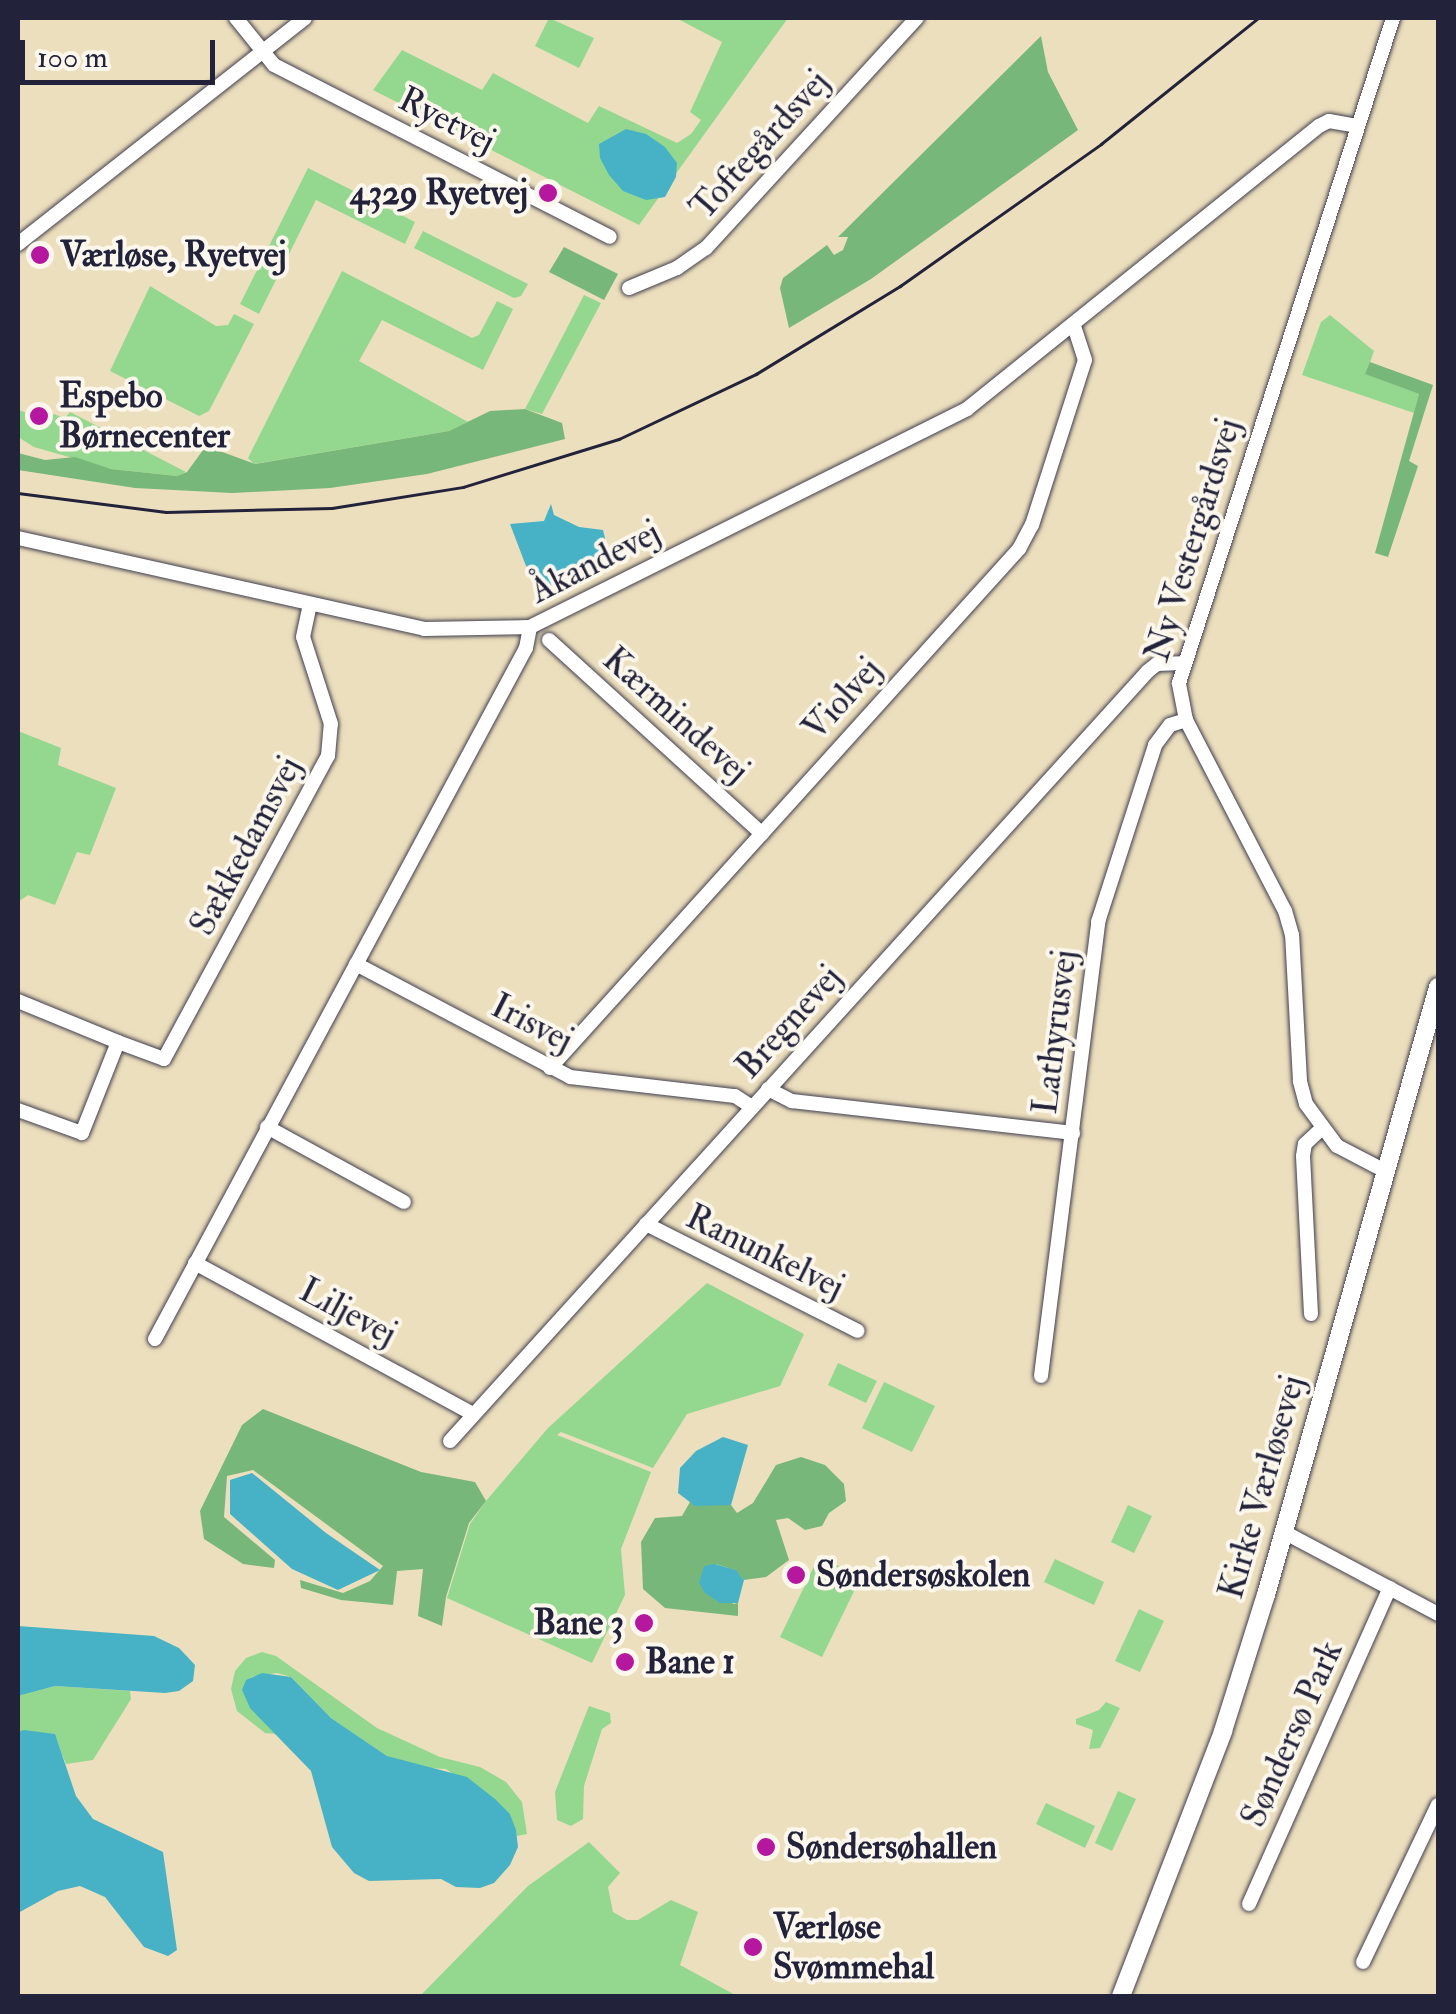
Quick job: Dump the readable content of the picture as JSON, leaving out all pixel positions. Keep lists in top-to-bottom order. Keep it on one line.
{"streets":{"street":["Ryetvej","Toftegårdsvej","Ny Vestergårdsvej","Åkandevej","Violvej","Kærmindevej","Sækkedamsvej","Bregnevej","Irisvej","Lathyrusvej","Ranunkelvej","Liljevej","Kirke Værløsevej","Søndersø Park"]},"crossings":[["Ny Vestergårdsvej","Åkandevej"],["Ny Vestergårdsvej","Bregnevej"],["Ny Vestergårdsvej","Lathyrusvej"],["Ny Vestergårdsvej","Kirke Værløsevej"],["Åkandevej","Violvej"],["Åkandevej","Irisvej"],["Åkandevej","Liljevej"],["Violvej","Kærmindevej"],["Violvej","Irisvej"],["Bregnevej","Irisvej"],["Bregnevej","Ranunkelvej"],["Bregnevej","Liljevej"]],"places":["4329 Ryetvej","Værløse, Ryetvej","Espebo Børnecenter","Søndersøskolen","Bane 3","Bane 1","Søndersøhallen","Værløse Svømmehal"],"scale_bar":"100 m"}
